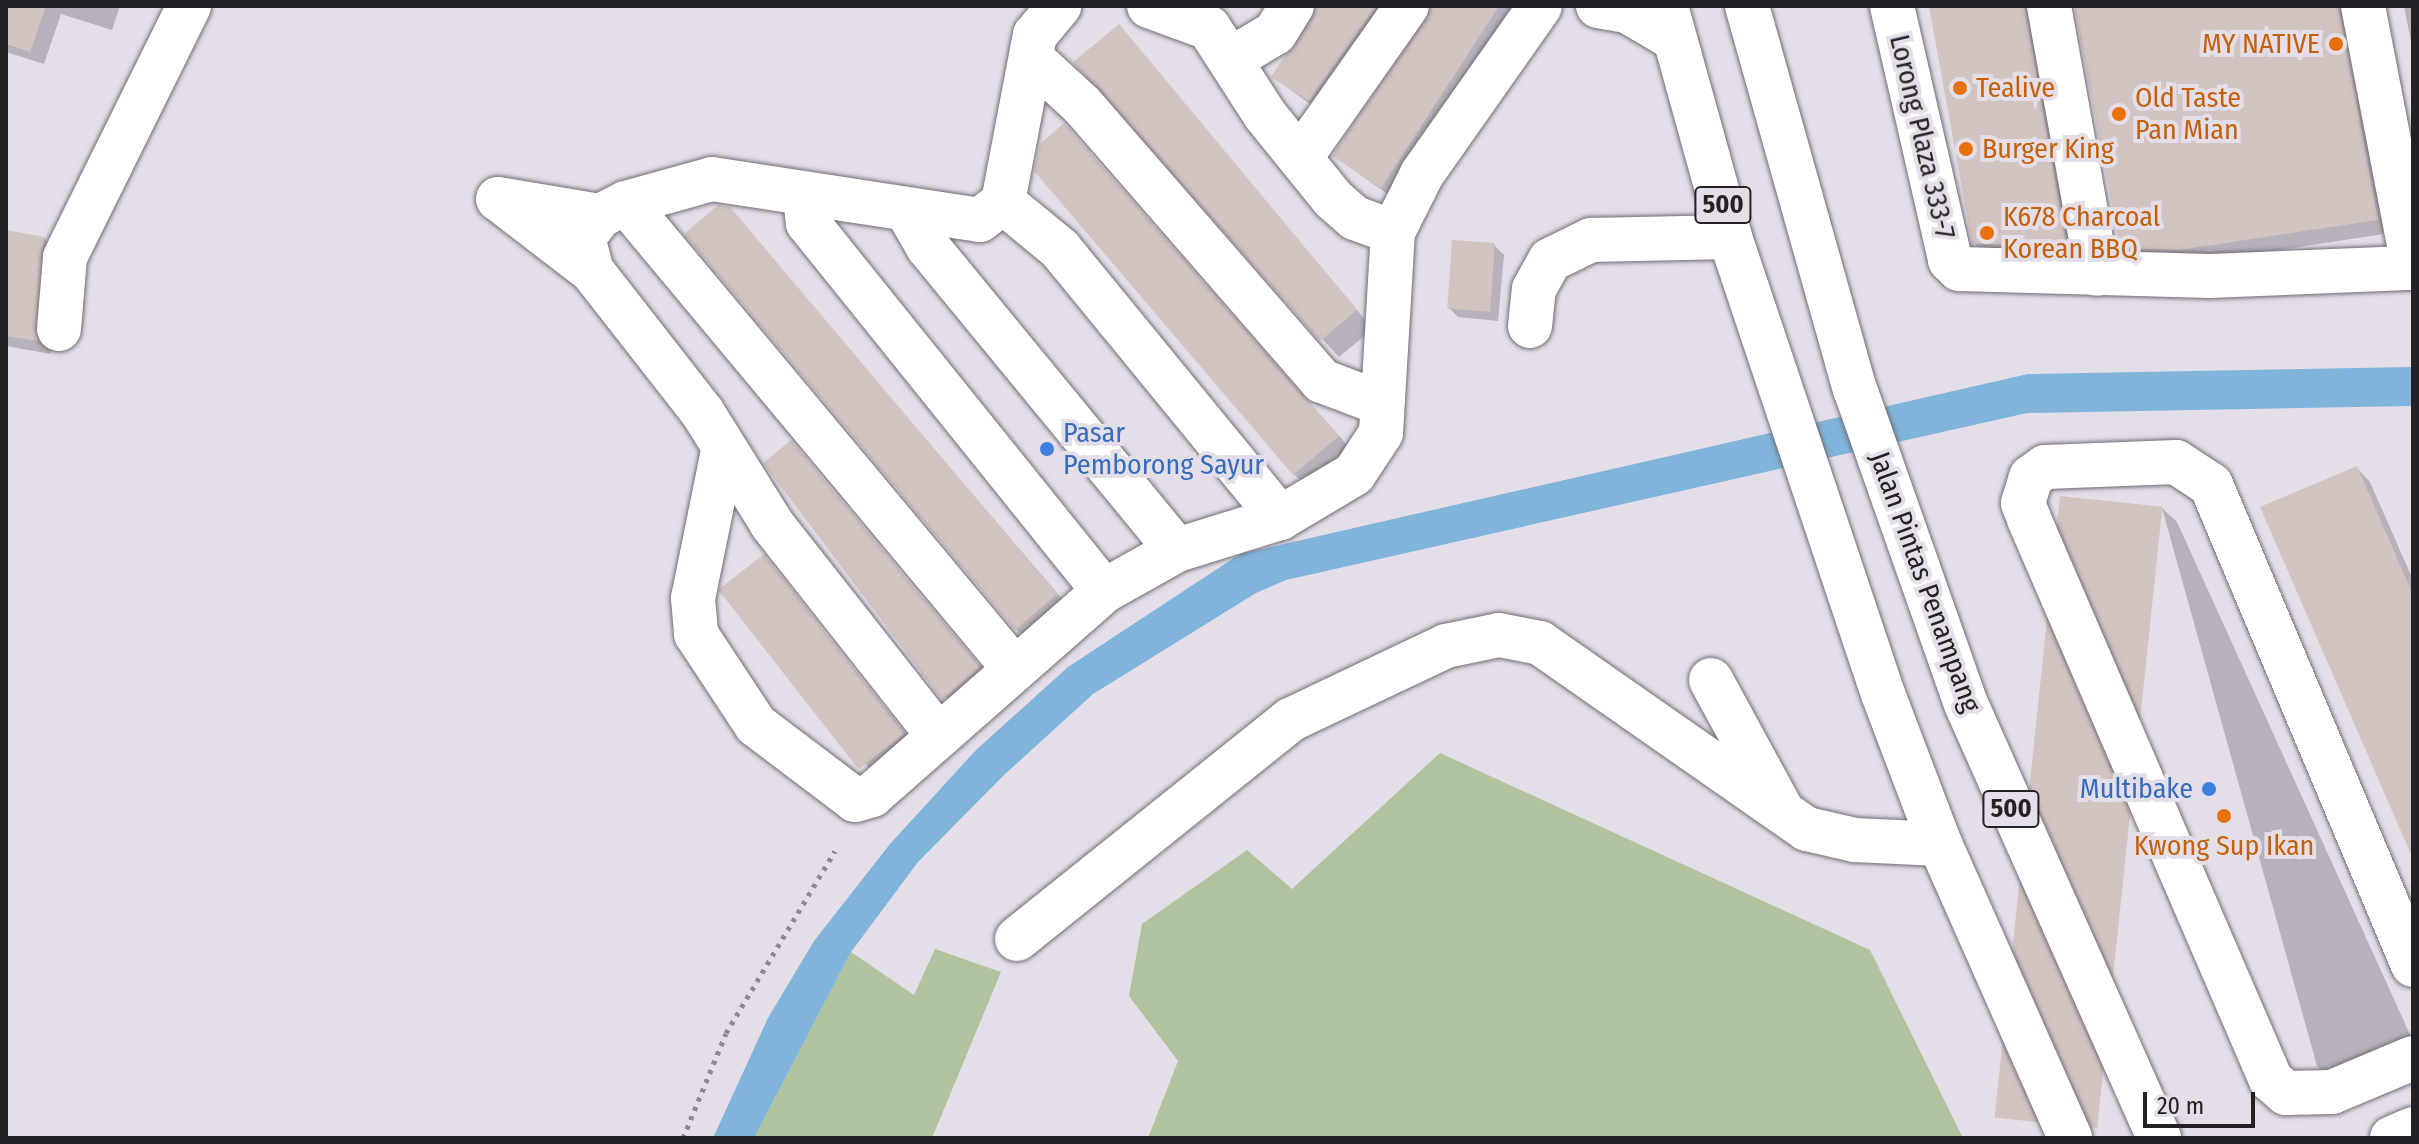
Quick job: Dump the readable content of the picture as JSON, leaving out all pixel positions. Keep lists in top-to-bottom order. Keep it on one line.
{"streets":{"main road":["Lorong Plaza 333-7","500","Jalan Pintas Penampang"]},"places":["MY NATIVE","Tealive","Old Taste Pan Mian","Burger King","K678 Charcoal Korean BBQ","Pasar Pemborong Sayur","Multibake","Kwong Sup Ikan"],"scale_bar":"20 m"}
